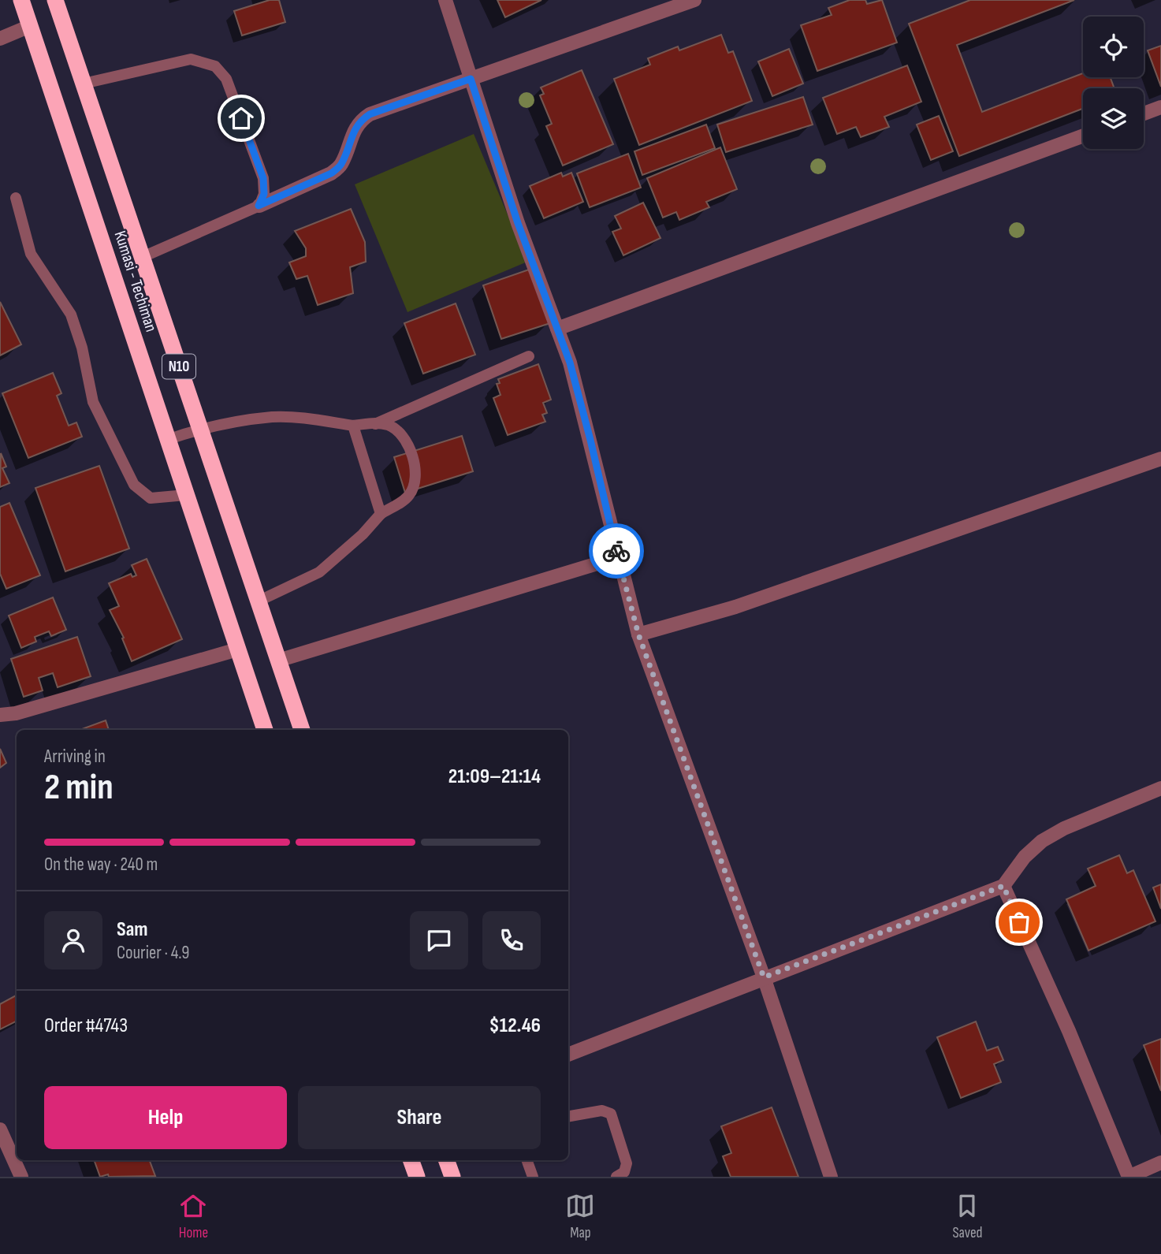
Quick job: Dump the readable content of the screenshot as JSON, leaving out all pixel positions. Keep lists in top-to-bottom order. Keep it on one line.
{"streets":{"highway":["Kumasi - Techiman","N10"]},"page":{"heading":["2 min","Arriving in","21:09–21:14"],"panel":["Sam","Courier · 4.9","Order #4743","$12.46"],"bar":"On the way · 240 m","buttons":["Help","Share"],"tabs":["Home","Map","Saved"]}}
